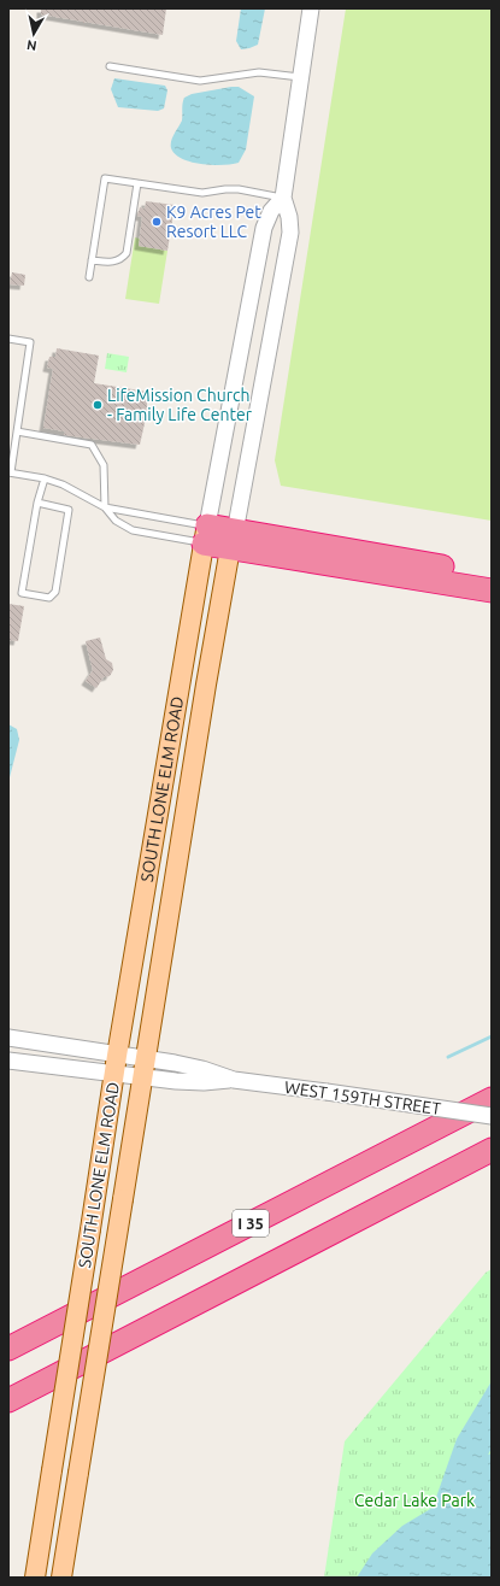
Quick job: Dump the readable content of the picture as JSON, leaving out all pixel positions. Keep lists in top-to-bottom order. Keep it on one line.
{"streets":{"highway":["I 35"],"main road":["SOUTH LONE ELM ROAD"],"street":["WEST 159TH STREET"]},"crossings":[["SOUTH LONE ELM ROAD","WEST 159TH STREET"]],"parks":["Cedar Lake Park"],"places":["K9 Acres Pet Resort LLC","LifeMission Church - Family Life Center"],"north":"bottom"}
